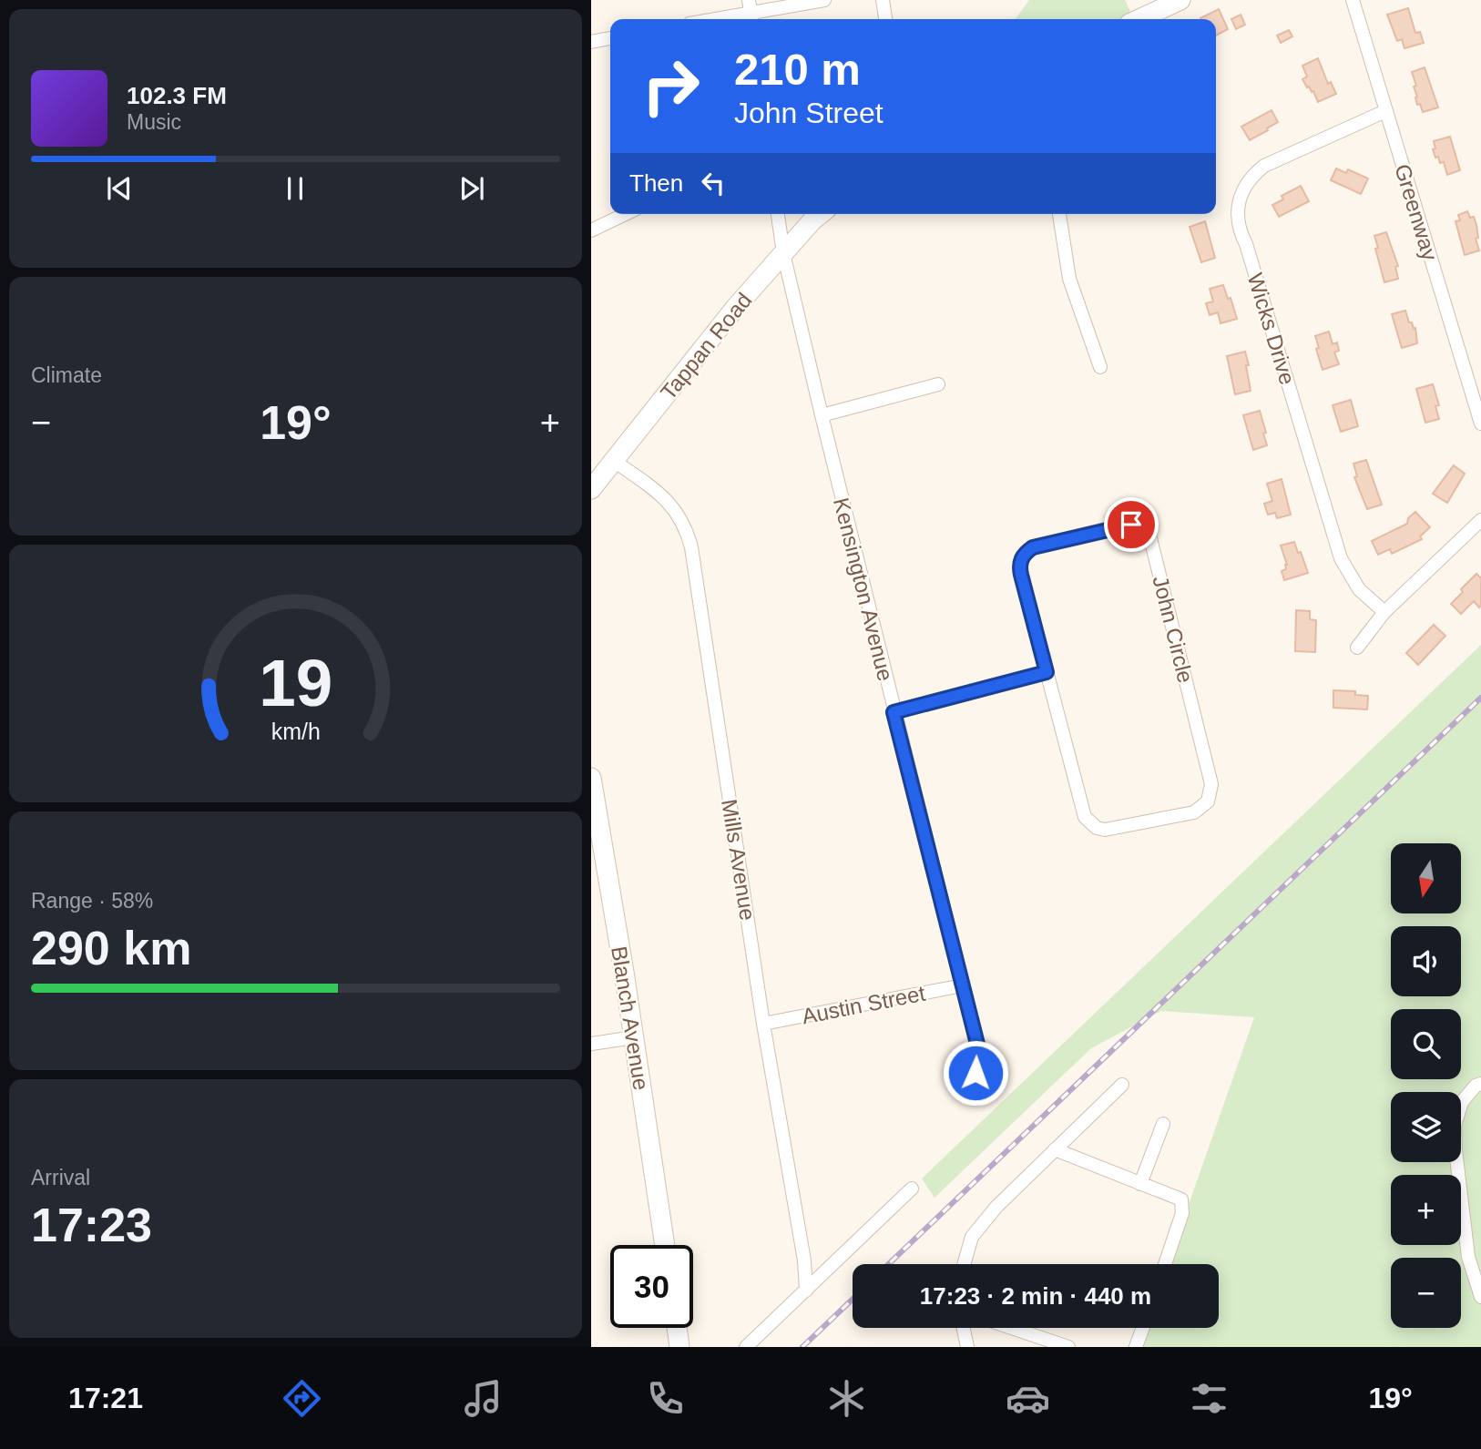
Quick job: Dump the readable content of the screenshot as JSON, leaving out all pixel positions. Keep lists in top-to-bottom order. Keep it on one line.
{"streets":{"main road":["Tappan Road","Blanch Avenue"],"street":["Greenway","Wicks Drive","Kensington Avenue","John Circle","Mills Avenue","Austin Street"]},"crossings":[["Greenway","Wicks Drive"],["Tappan Road","Kensington Avenue"],["Tappan Road","Mills Avenue"],["Kensington Avenue","Austin Street"],["Mills Avenue","Austin Street"]],"north":"bottom","page":{"turn":["210 m","John Street"],"song":["102.3 FM","Music"],"then":"Then","tile":["Climate",["Range · 58%","290 km"],["Arrival","17:23"]],"heat":["−","19°","+"],"map_buttons":["+","−"],"limit":"30","trip":"17:23 · 2 min · 440 m","tabs":["17:21","19°"],"gauge":["19","km/h"]}}
